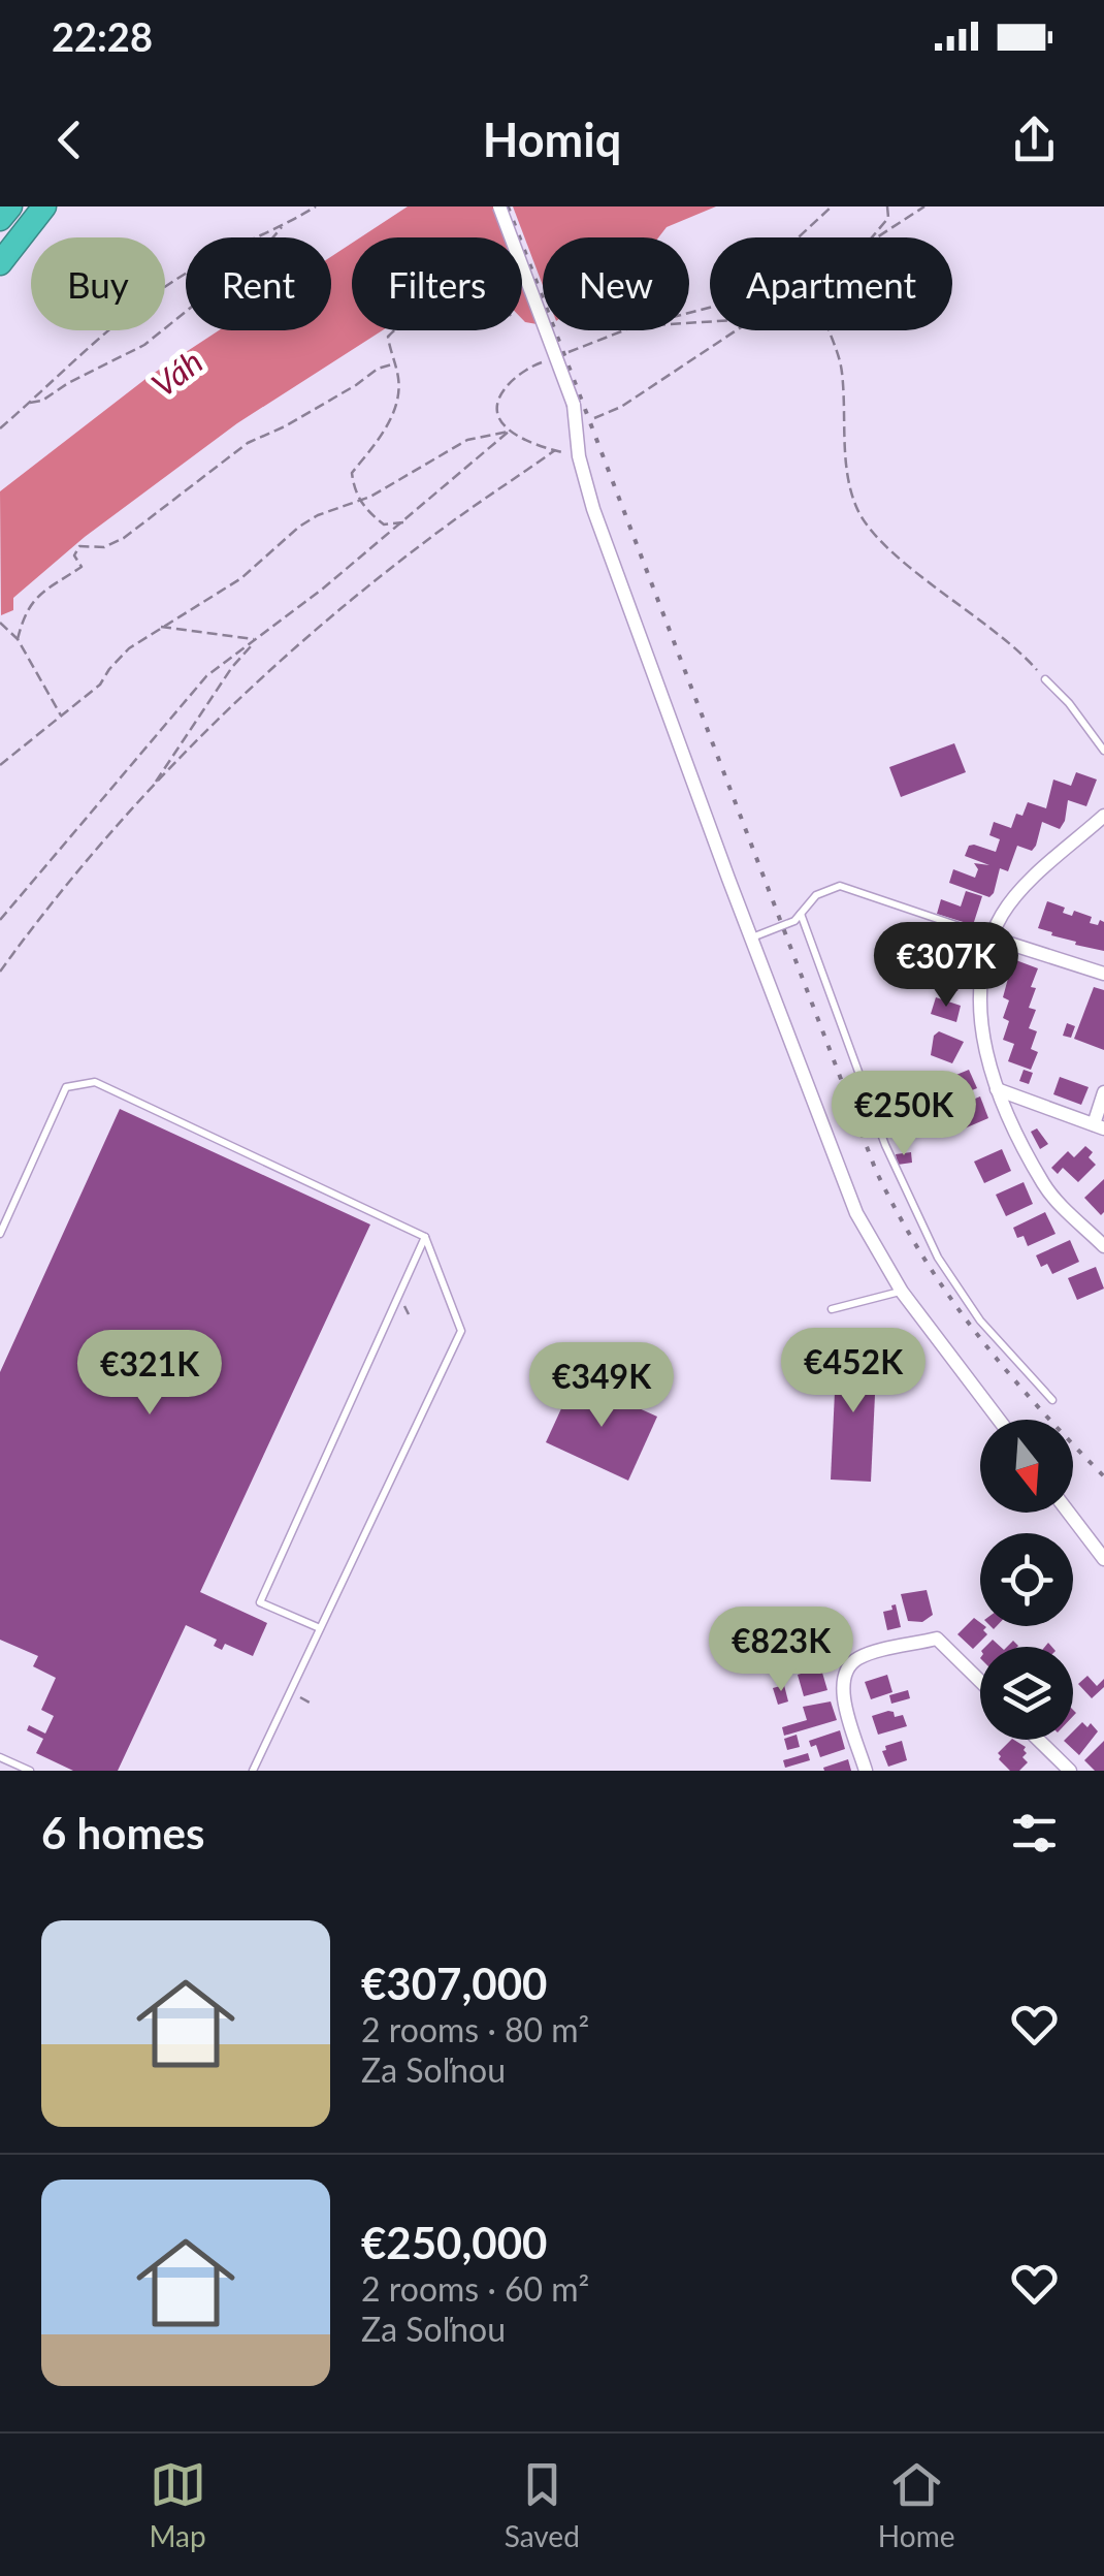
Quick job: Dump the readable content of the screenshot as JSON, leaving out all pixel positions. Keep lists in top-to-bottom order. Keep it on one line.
{"water":["Váh"],"north":"bottom","page":{"status":"22:28","header":"Homiq","chip":["Buy","Rent","Filters","New","Apartment"],"price":["€307K","€250K","€452K","€321K","€349K","€823K"],"heading":"6 homes","list":[{"name":"€307,000","note":"2 rooms · 80 m² · Za Soľnou"},{"name":"€250,000","note":"2 rooms · 60 m² · Za Soľnou"}],"tabs":["Map","Saved","Home"]}}
